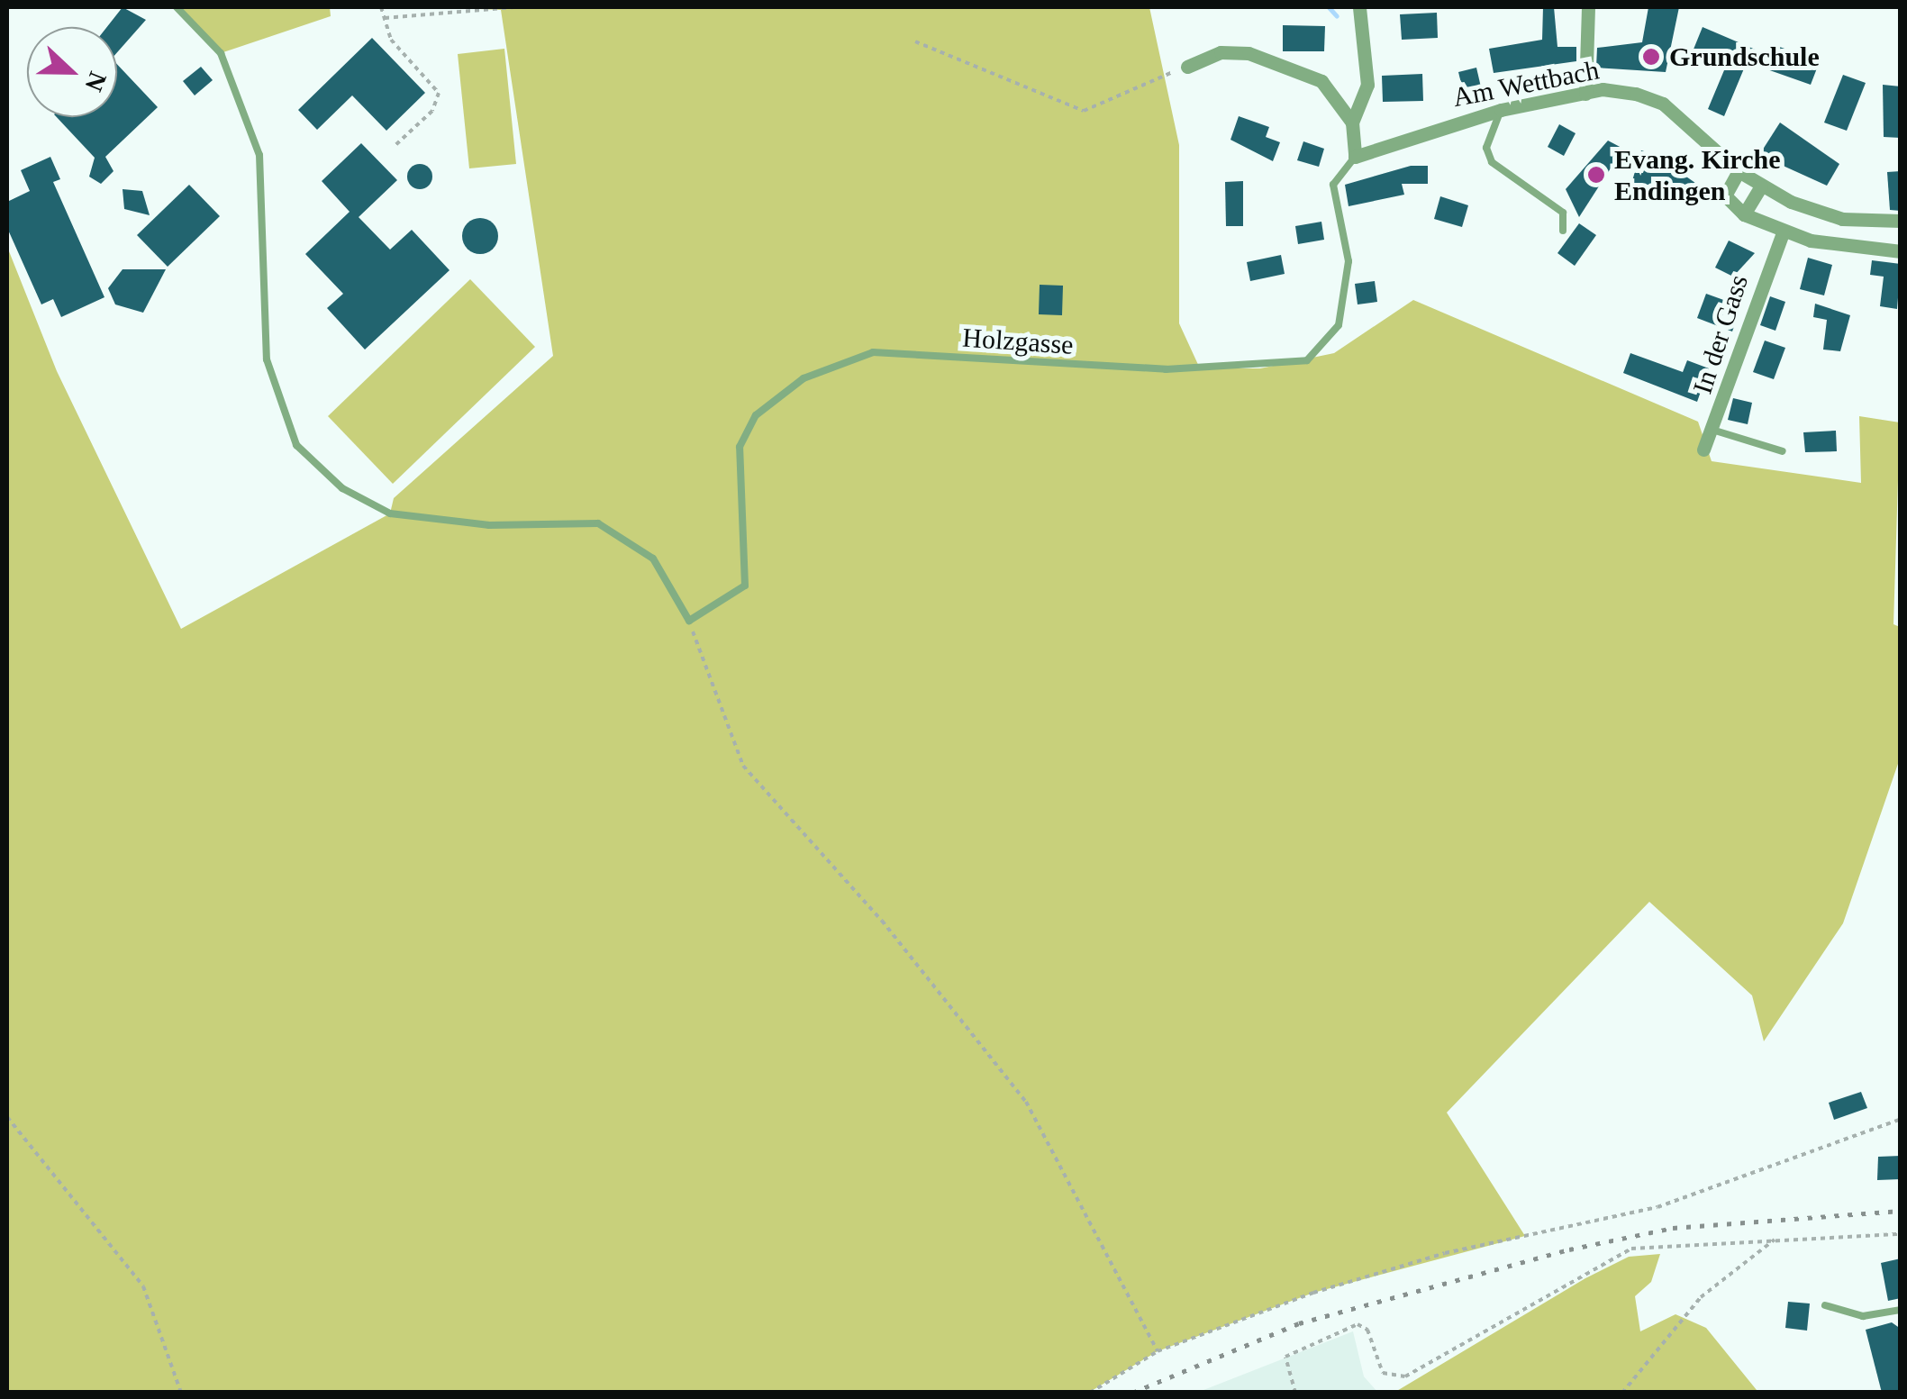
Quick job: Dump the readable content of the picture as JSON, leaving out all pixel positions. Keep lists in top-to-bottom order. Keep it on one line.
{"streets":{"street":["Am Wettbach","In der Gass"],"lane":["Holzgasse"]},"crossings":[["Am Wettbach","Holzgasse"]],"places":["Grundschule","Evang. Kirche Endingen"],"north":"right"}
